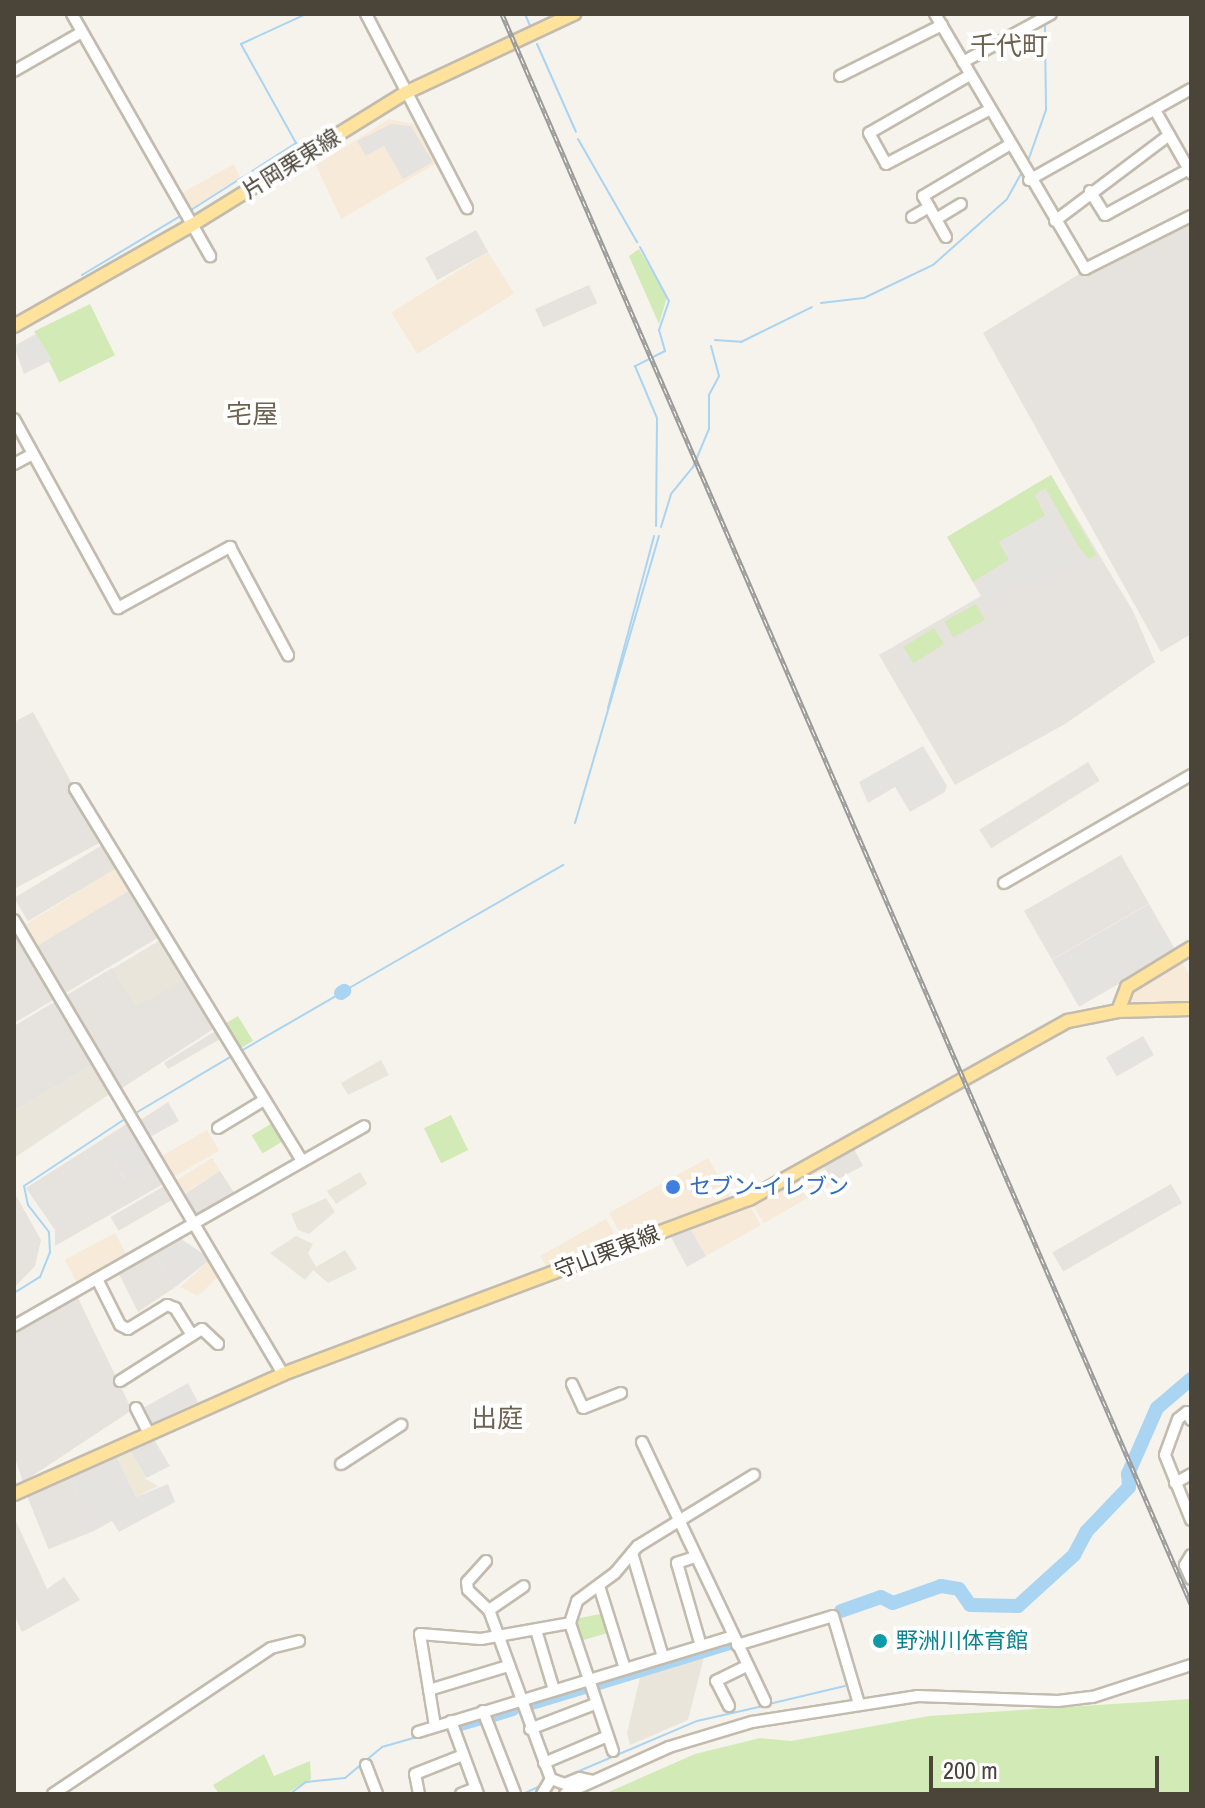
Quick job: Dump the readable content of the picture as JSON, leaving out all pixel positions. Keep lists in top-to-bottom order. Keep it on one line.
{"streets":{"main road":["片岡栗東線","守山栗東線"]},"districts":["千代町","宅屋","出庭"],"places":["セブン-イレブン","野洲川体育館"],"scale_bar":"200 m"}
